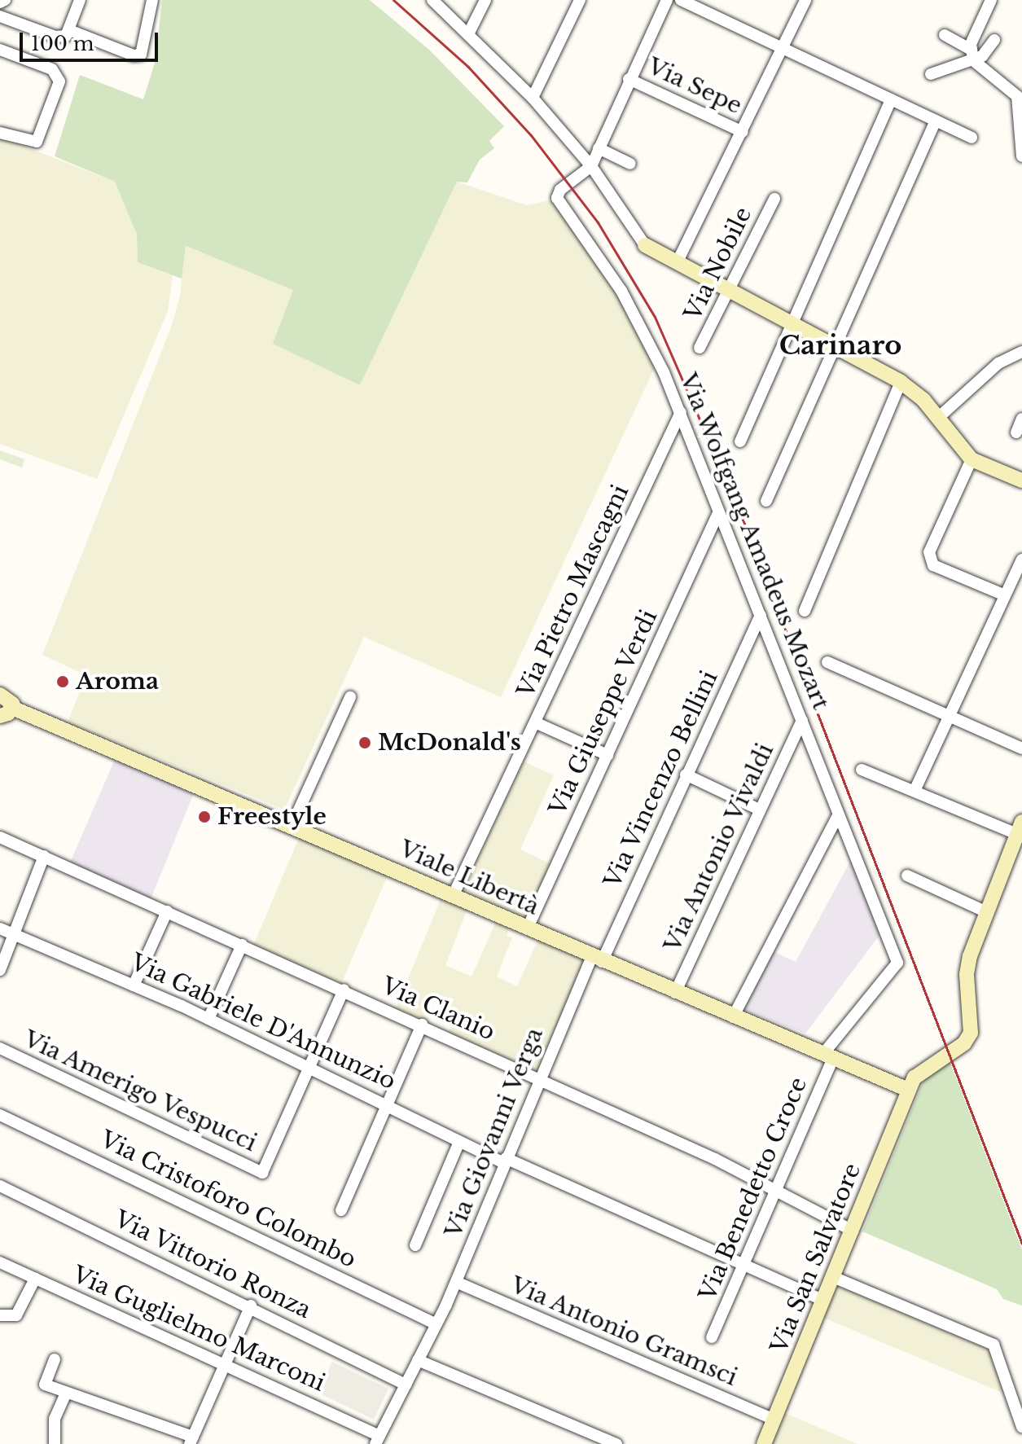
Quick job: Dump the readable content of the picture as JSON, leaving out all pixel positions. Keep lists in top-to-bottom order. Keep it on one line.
{"streets":{"street":["Via Sepe","Via Nobile","Via Wolfgang Amadeus Mozart","Via Pietro Mascagni","Via Giuseppe Verdi","Via Vincenzo Bellini","Via Antonio Vivaldi","Viale Libertà","Via Clanio","Via Gabriele D'Annunzio","Via Amerigo Vespucci","Via Giovanni Verga","Via Benedetto Croce","Via Cristoforo Colombo","Via San Salvatore","Via Vittorio Ronza","Via Guglielmo Marconi","Via Antonio Gramsci"]},"crossings":[["Via Wolfgang Amadeus Mozart","Via Pietro Mascagni"],["Via Wolfgang Amadeus Mozart","Via Giuseppe Verdi"],["Via Wolfgang Amadeus Mozart","Via Vincenzo Bellini"],["Via Wolfgang Amadeus Mozart","Via Antonio Vivaldi"],["Via Wolfgang Amadeus Mozart","Via Benedetto Croce"],["Via Pietro Mascagni","Viale Libertà"],["Via Giuseppe Verdi","Viale Libertà"],["Via Vincenzo Bellini","Viale Libertà"],["Via Vincenzo Bellini","Via Giovanni Verga"],["Via Antonio Vivaldi","Viale Libertà"],["Viale Libertà","Via Giovanni Verga"],["Viale Libertà","Via Benedetto Croce"],["Viale Libertà","Via San Salvatore"],["Via Clanio","Via Giovanni Verga"],["Via Clanio","Via Benedetto Croce"],["Via Clanio","Via San Salvatore"],["Via Gabriele D'Annunzio","Via Amerigo Vespucci"],["Via Gabriele D'Annunzio","Via Giovanni Verga"],["Via Gabriele D'Annunzio","Via Benedetto Croce"],["Via Gabriele D'Annunzio","Via San Salvatore"],["Via Giovanni Verga","Via Cristoforo Colombo"],["Via Giovanni Verga","Via Vittorio Ronza"],["Via Giovanni Verga","Via Guglielmo Marconi"],["Via Giovanni Verga","Via Antonio Gramsci"],["Via San Salvatore","Via Antonio Gramsci"]],"districts":["Carinaro"],"places":["Aroma","McDonald's","Freestyle"],"scale_bar":"100 m"}
